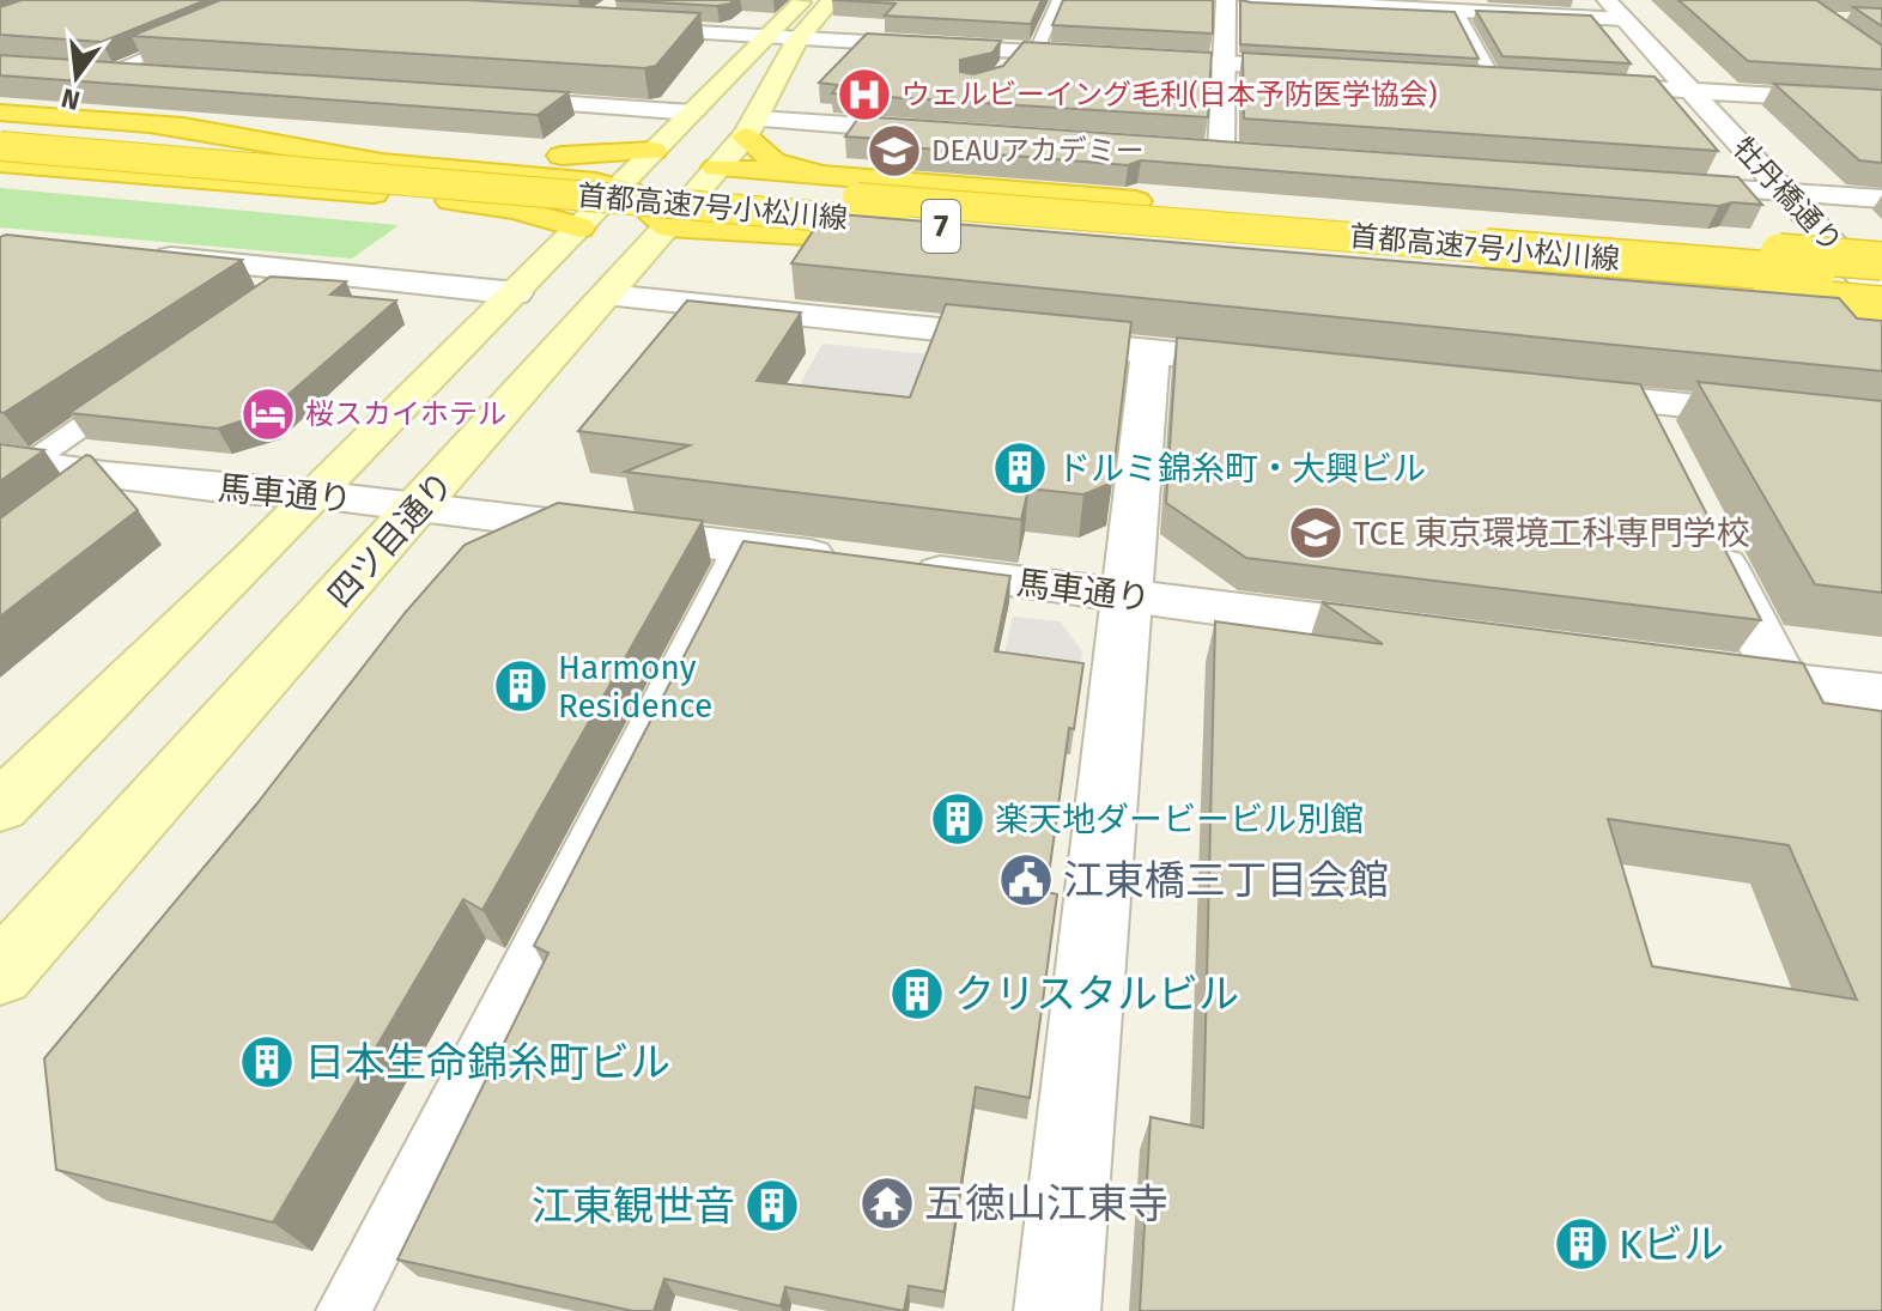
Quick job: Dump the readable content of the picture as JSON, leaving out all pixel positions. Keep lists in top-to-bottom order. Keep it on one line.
{"streets":{"highway":["首都高速7号小松川線","7"],"main road":["四ツ目通り"],"street":["牡丹橋通り","馬車通り"]},"crossings":[["牡丹橋通り","首都高速7号小松川線"],["馬車通り","四ツ目通り"]],"places":{"hospital":["ウェルビーイング毛利(日本予防医学協会)"],"school or university":["DEAUアカデミー","TCE 東京環境工科専門学校"],"hotel":["桜スカイホテル"],"building":["ドルミ錦糸町・大興ビル","Harmony Residence","楽天地ダービービル別館","クリスタルビル","日本生命錦糸町ビル","江東観世音","Kビル"],"public building":["江東橋三丁目会館"],"temple":["五徳山江東寺"]},"north":"bottom"}
